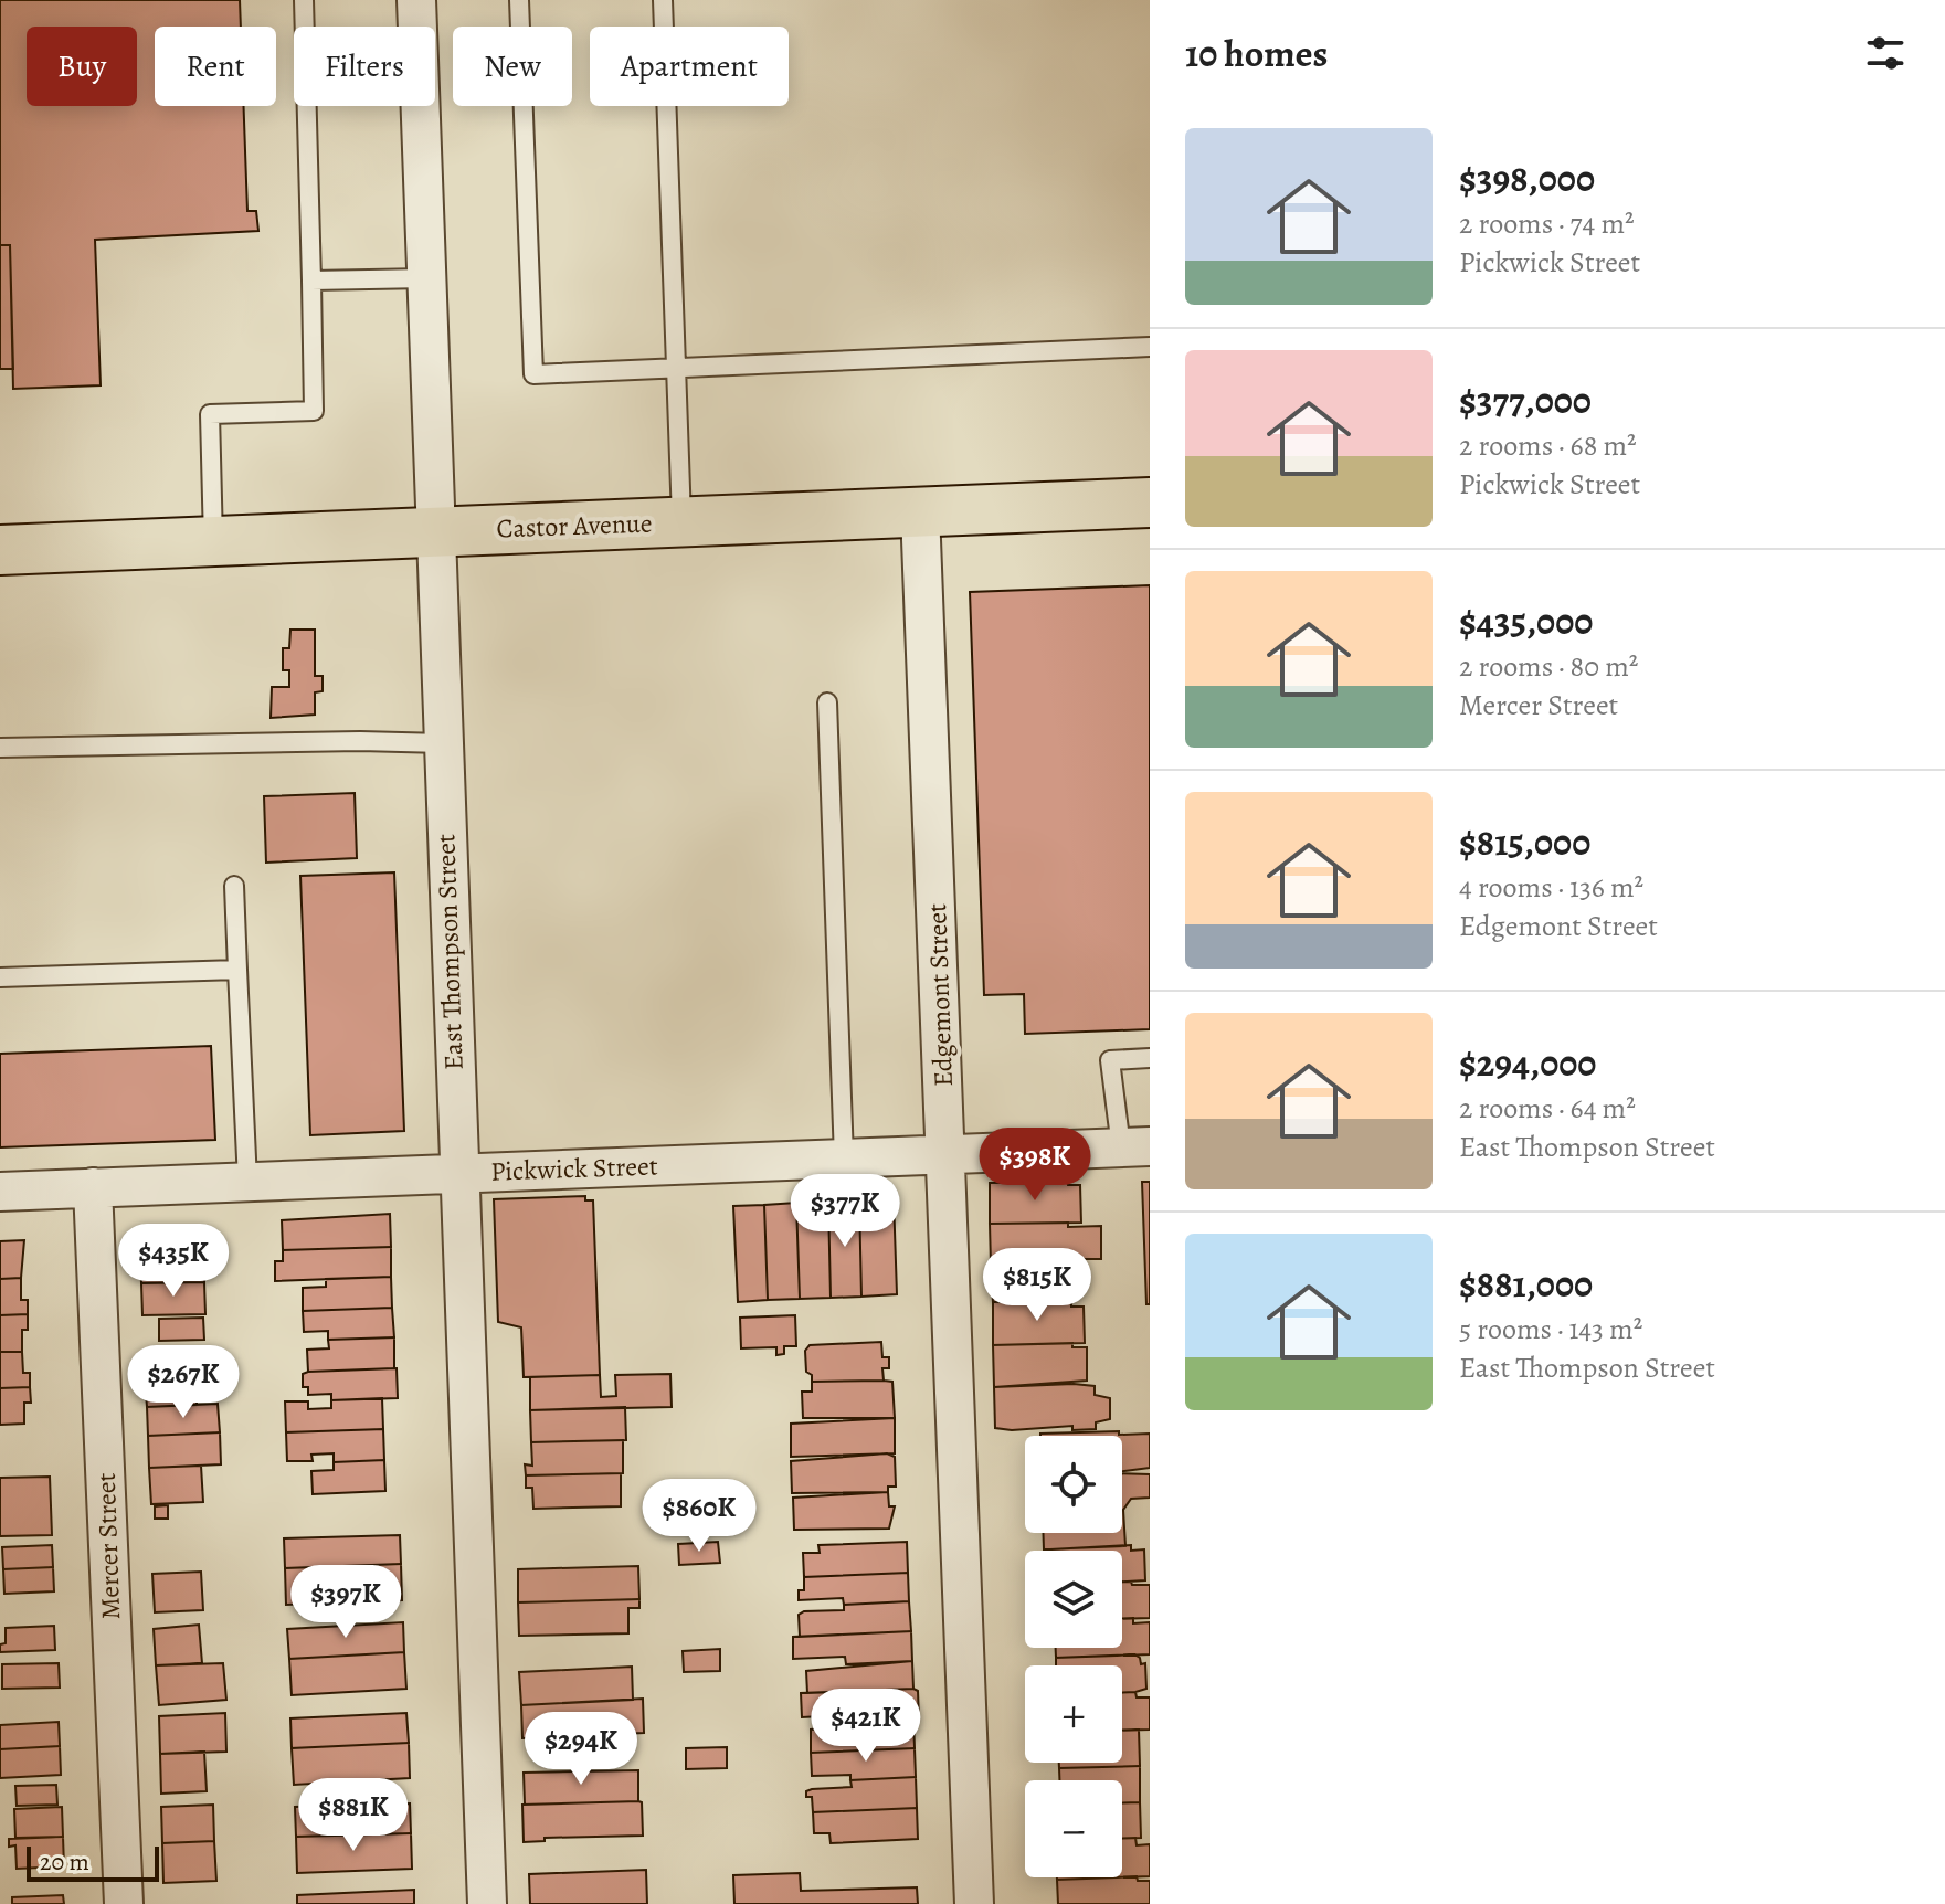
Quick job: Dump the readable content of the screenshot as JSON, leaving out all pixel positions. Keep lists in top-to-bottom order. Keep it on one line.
{"streets":{"main road":["Castor Avenue"],"street":["East Thompson Street","Edgemont Street","Pickwick Street","Mercer Street"]},"crossings":[["Castor Avenue","East Thompson Street"],["Castor Avenue","Edgemont Street"],["East Thompson Street","Pickwick Street"],["Edgemont Street","Pickwick Street"],["Pickwick Street","Mercer Street"]],"scale_bar":"20 m","page":{"heading":"10 homes","chip":["Buy","Rent","Filters","New","Apartment"],"list":[{"name":"$398,000","note":"2 rooms · 74 m² · Pickwick Street"},{"name":"$377,000","note":"2 rooms · 68 m² · Pickwick Street"},{"name":"$435,000","note":"2 rooms · 80 m² · Mercer Street"},{"name":"$815,000","note":"4 rooms · 136 m² · Edgemont Street"},{"name":"$294,000","note":"2 rooms · 64 m² · East Thompson Street"},{"name":"$881,000","note":"5 rooms · 143 m² · East Thompson Street"}],"price":["$398K","$377K","$435K","$815K","$267K","$860K","$397K","$421K","$294K","$881K"],"map_buttons":["+","−"],"scale":"20 m"}}
